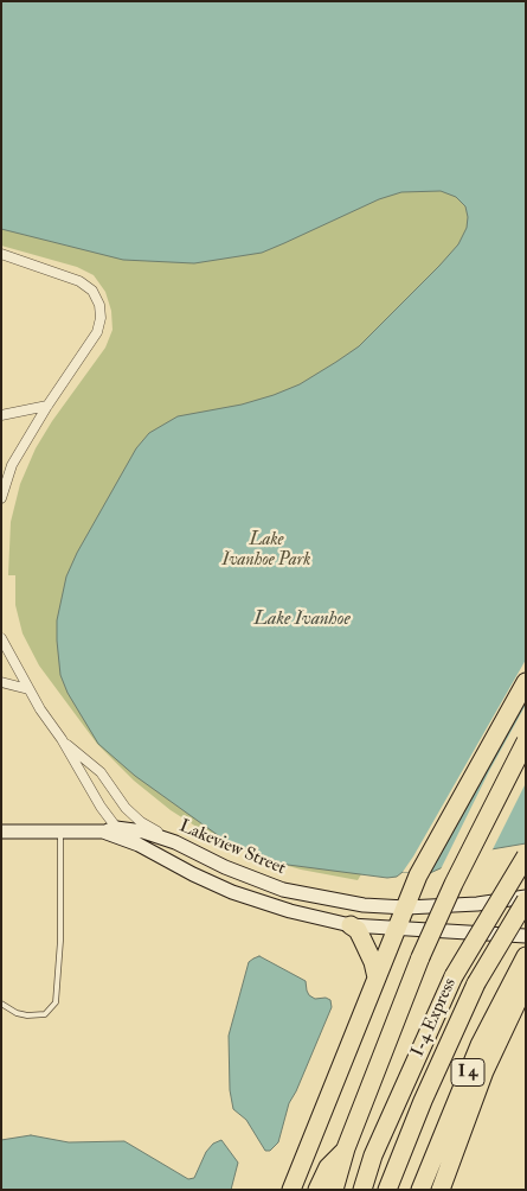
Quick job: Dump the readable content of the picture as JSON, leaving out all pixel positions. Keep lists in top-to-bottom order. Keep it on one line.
{"streets":{"highway":["I-4 Express","I 4"],"street":["Lakeview Street"]},"crossings":[["Lakeview Street","I-4 Express"]],"water":["Lake Ivanhoe"],"parks":["Lake Ivanhoe Park"]}
